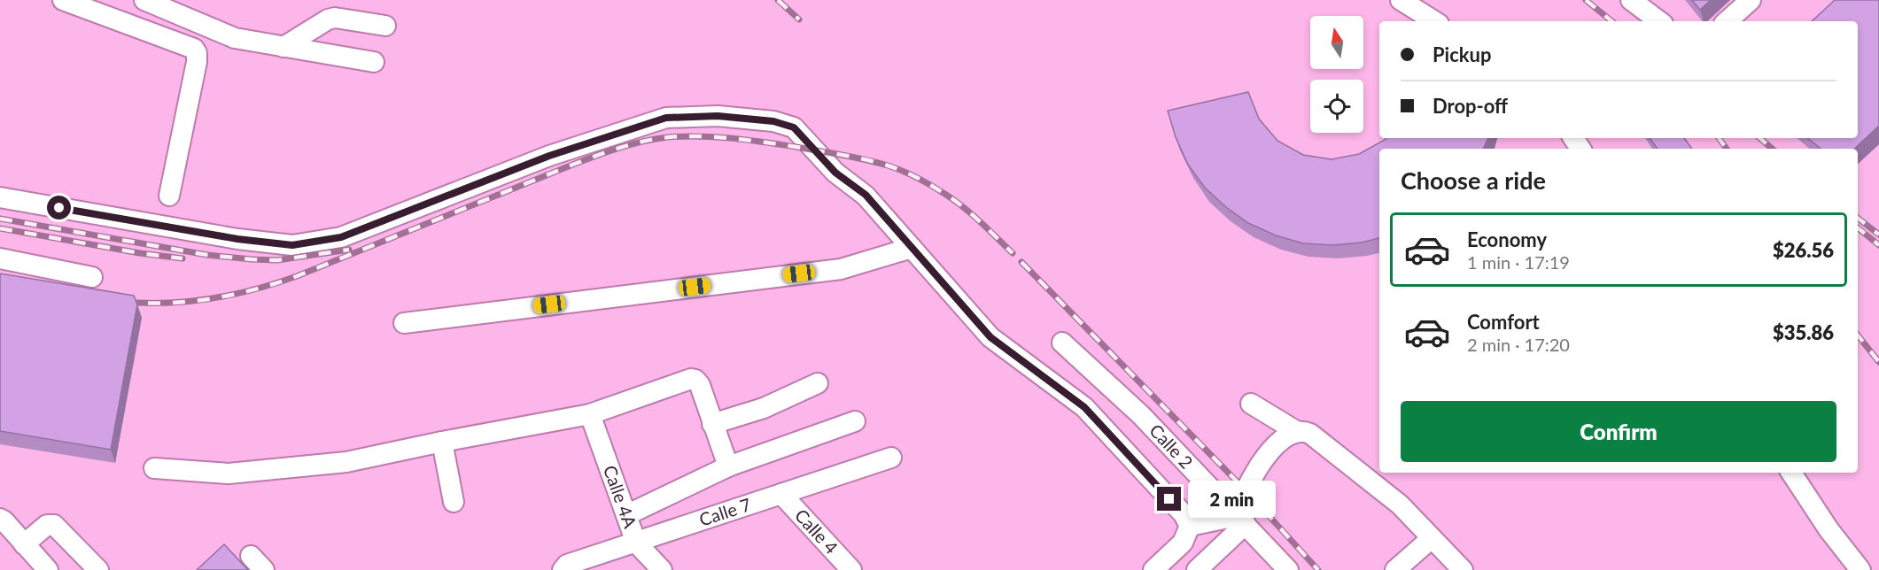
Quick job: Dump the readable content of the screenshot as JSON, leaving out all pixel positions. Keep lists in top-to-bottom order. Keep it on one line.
{"streets":{"street":["Calle 2","Calle 4A","Calle 7","Calle 4"]},"crossings":[["Calle 4A","Calle 7"],["Calle 7","Calle 4"]],"north":"top","page":{"banner":["Pickup","Drop-off"],"heading":"Choose a ride","list":[{"name":"Economy","note":"1 min · 17:19","value":"$26.56"},{"name":"Comfort","note":"2 min · 17:20","value":"$35.86"}],"buttons":"Confirm","bubble":"2 min"}}
